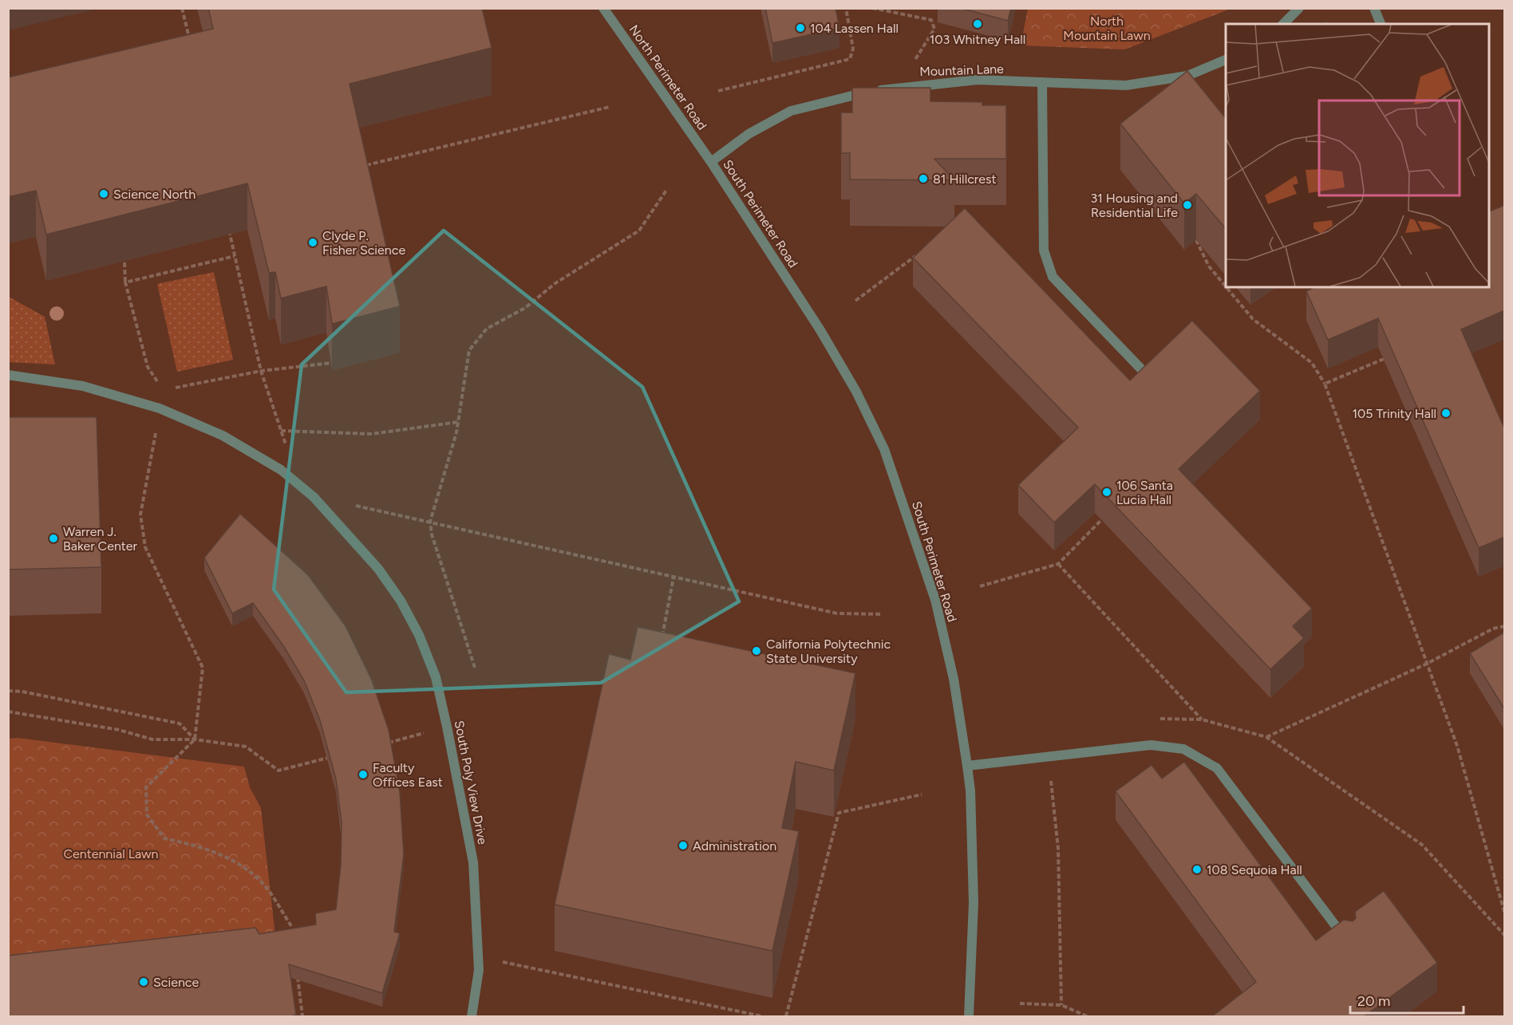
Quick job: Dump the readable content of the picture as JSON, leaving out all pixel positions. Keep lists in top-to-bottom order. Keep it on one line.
{"streets":{"street":["Mountain Lane","North Perimeter Road","South Perimeter Road","South Poly View Drive"]},"crossings":[["Mountain Lane","North Perimeter Road"],["Mountain Lane","South Perimeter Road"],["North Perimeter Road","South Perimeter Road"]],"parks":["North Mountain Lawn","Centennial Lawn"],"places":["103 Whitney Hall","104 Lassen Hall","81 Hillcrest","Science North","31 Housing and Residential Life","Clyde P. Fisher Science","105 Trinity Hall","106 Santa Lucia Hall","Warren J. Baker Center","California Polytechnic State University","Faculty Offices East","Administration","108 Sequoia Hall","Science"],"scale_bar":"20 m"}
